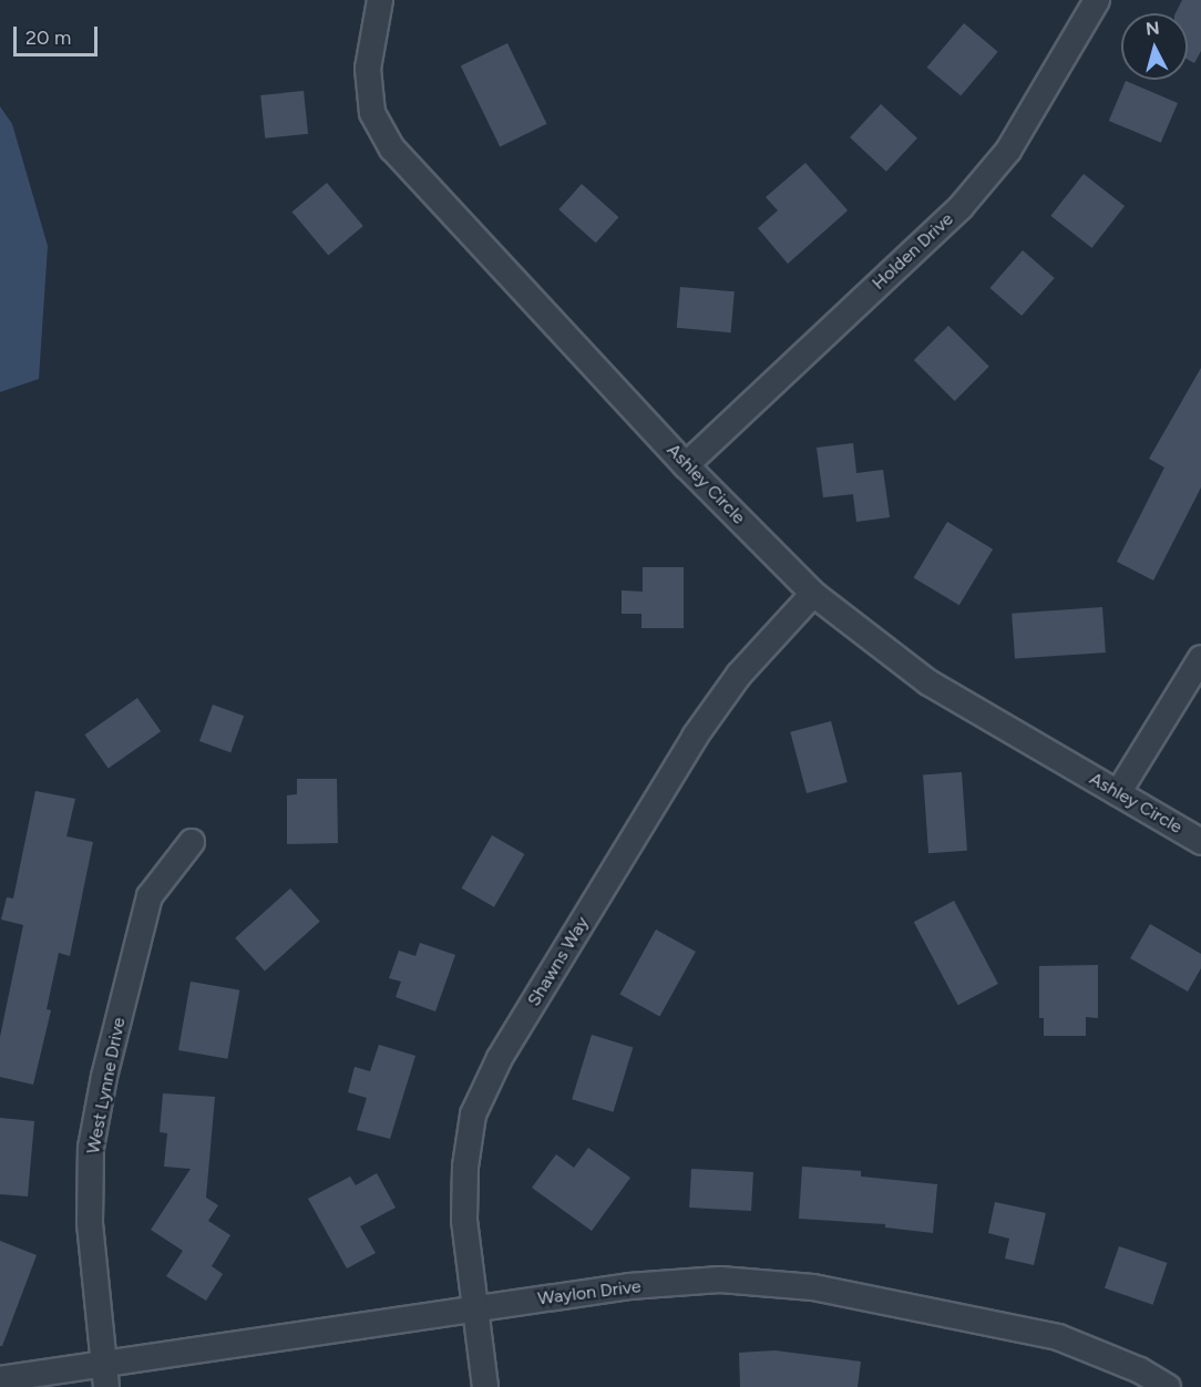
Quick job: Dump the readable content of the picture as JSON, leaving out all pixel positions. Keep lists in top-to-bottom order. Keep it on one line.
{"streets":{"street":["Holden Drive","Ashley Circle","Shawns Way","West Lynne Drive","Waylon Drive"]},"crossings":[["Holden Drive","Ashley Circle"],["Ashley Circle","Shawns Way"],["Shawns Way","Waylon Drive"],["West Lynne Drive","Waylon Drive"]],"scale_bar":"20 m","north":"top"}
